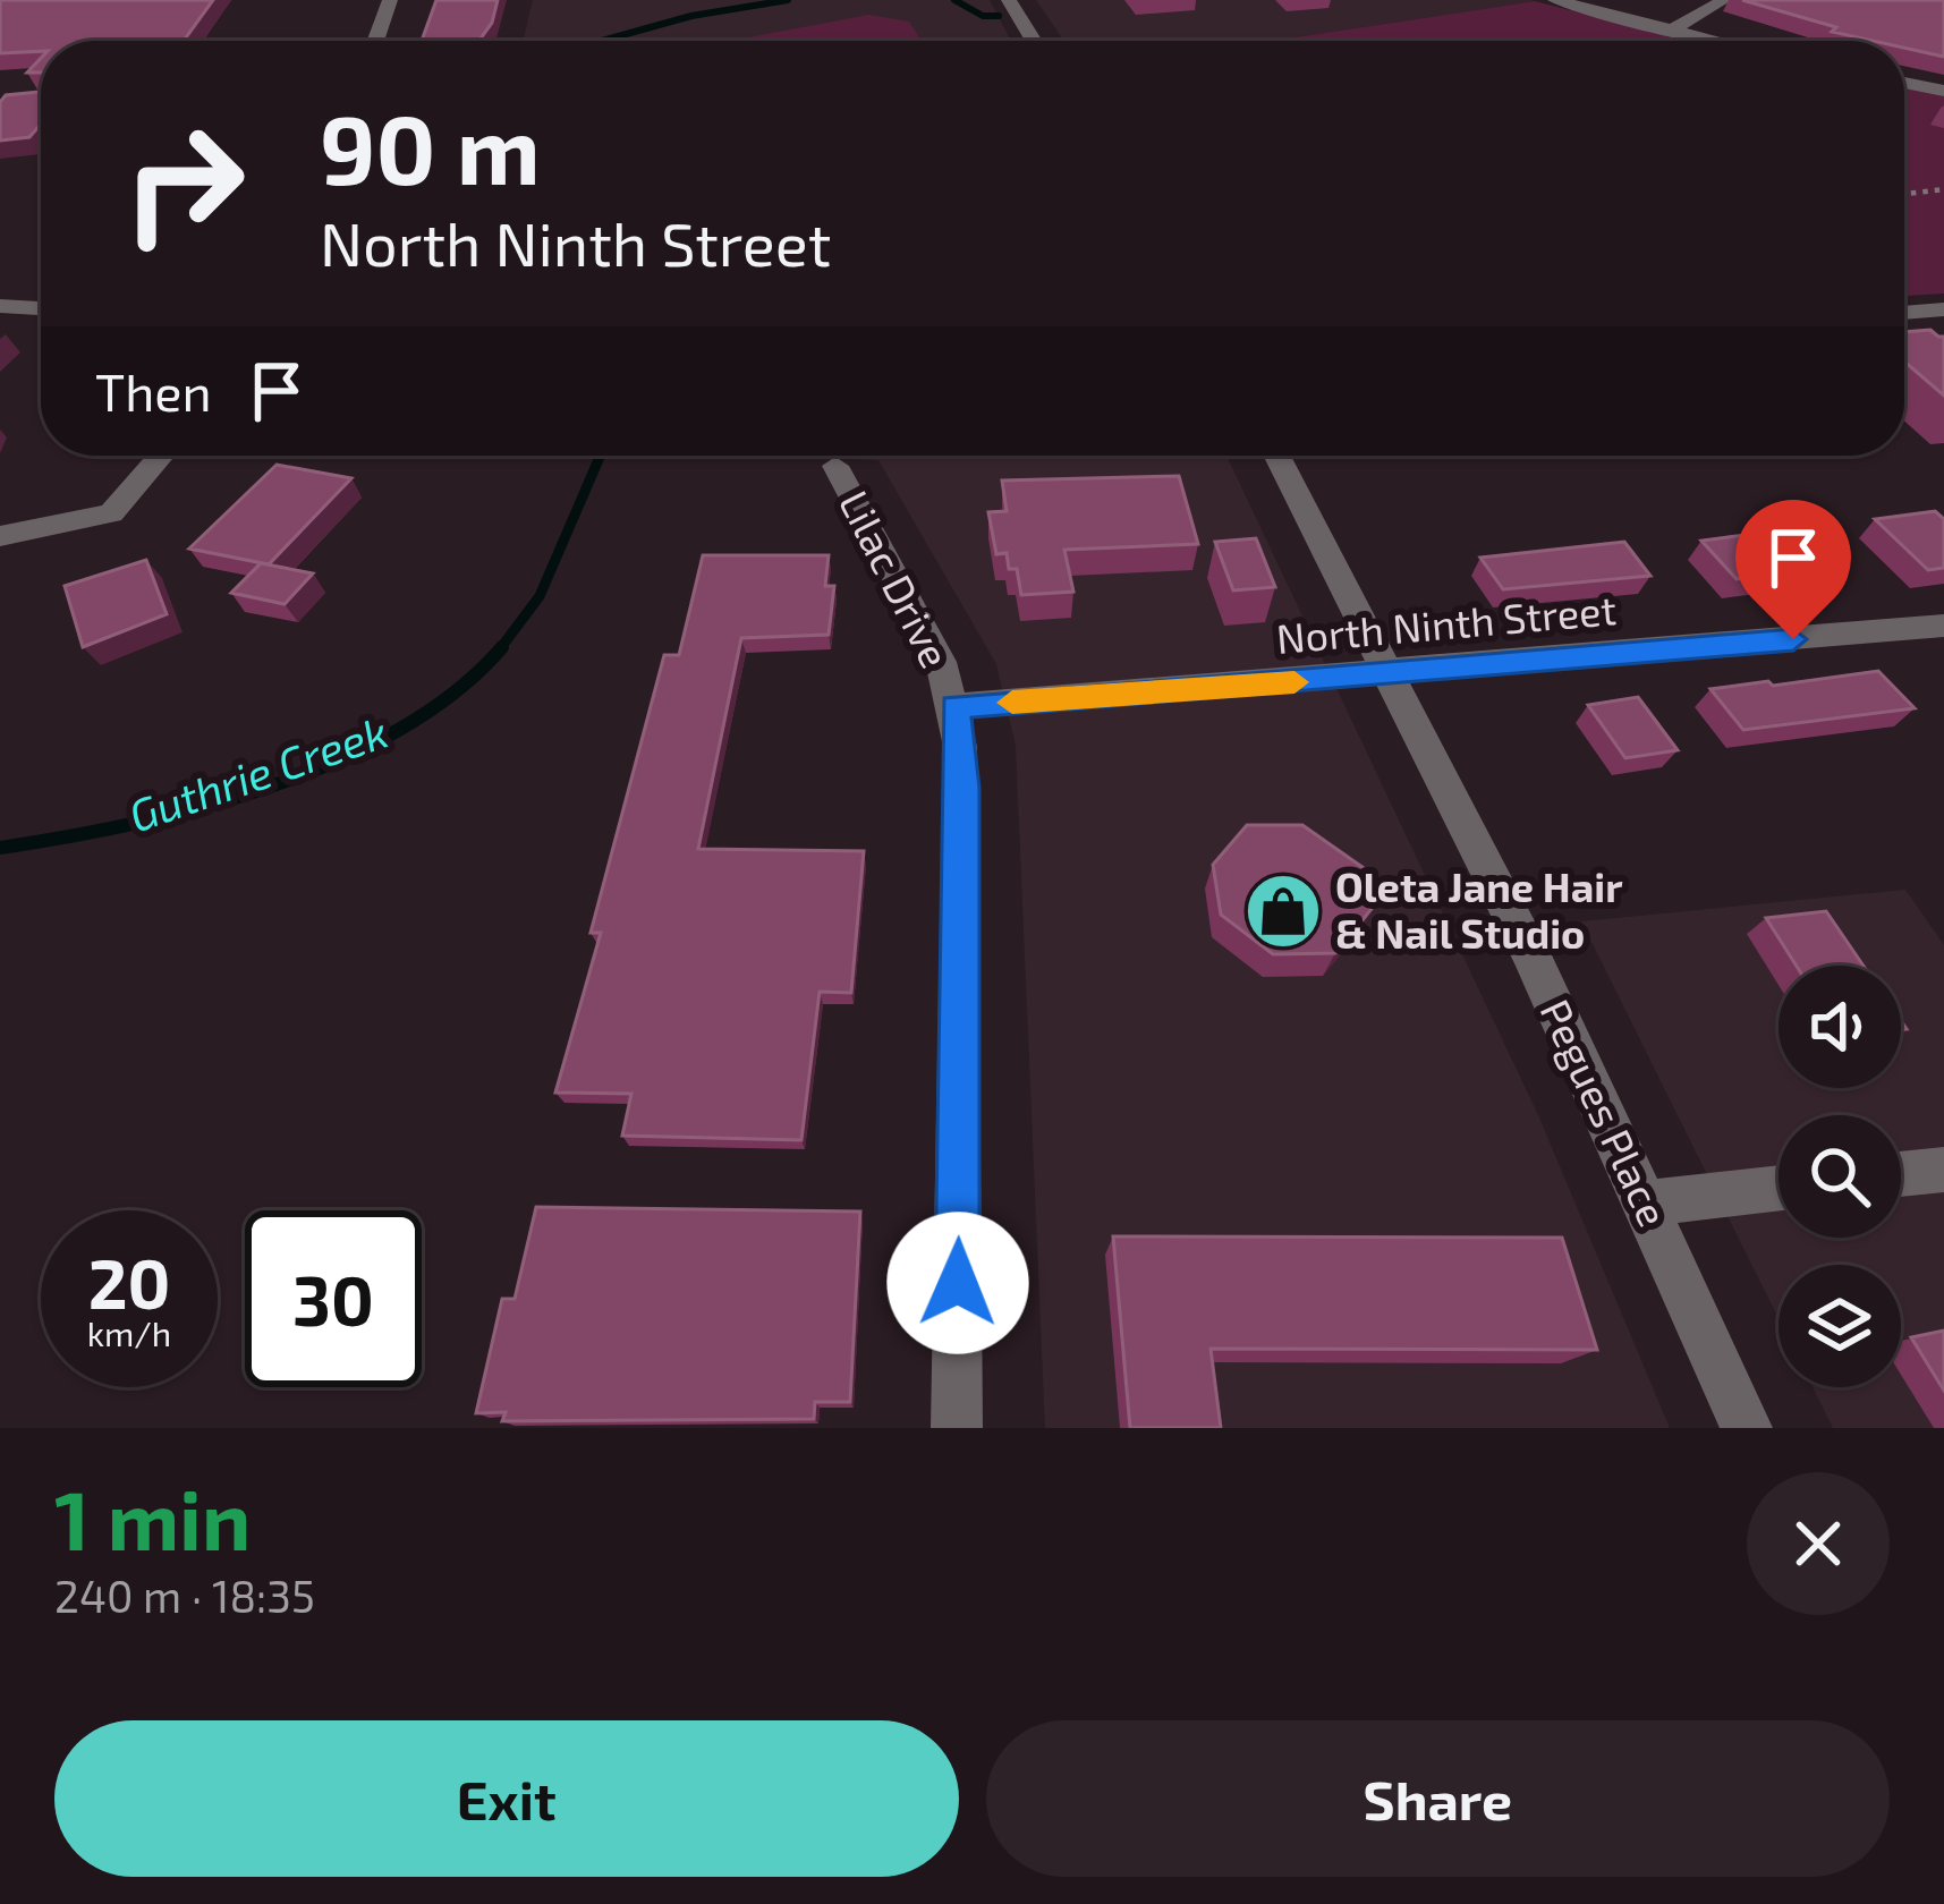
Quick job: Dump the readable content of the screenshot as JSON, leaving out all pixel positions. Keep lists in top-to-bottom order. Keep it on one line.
{"streets":{"street":["Lilac Drive","North Ninth Street","Pegues Place"]},"crossings":[["Lilac Drive","North Ninth Street"],["North Ninth Street","Pegues Place"]],"water":["Guthrie Creek"],"places":{"shop":["Oleta Jane Hair & Nail Studio"]},"page":{"turn":["90 m","North Ninth Street"],"then":"Then","speed":"20 km/h","limit":"30","heading":["1 min","240 m · 18:35"],"buttons":["Exit","Share"]}}
